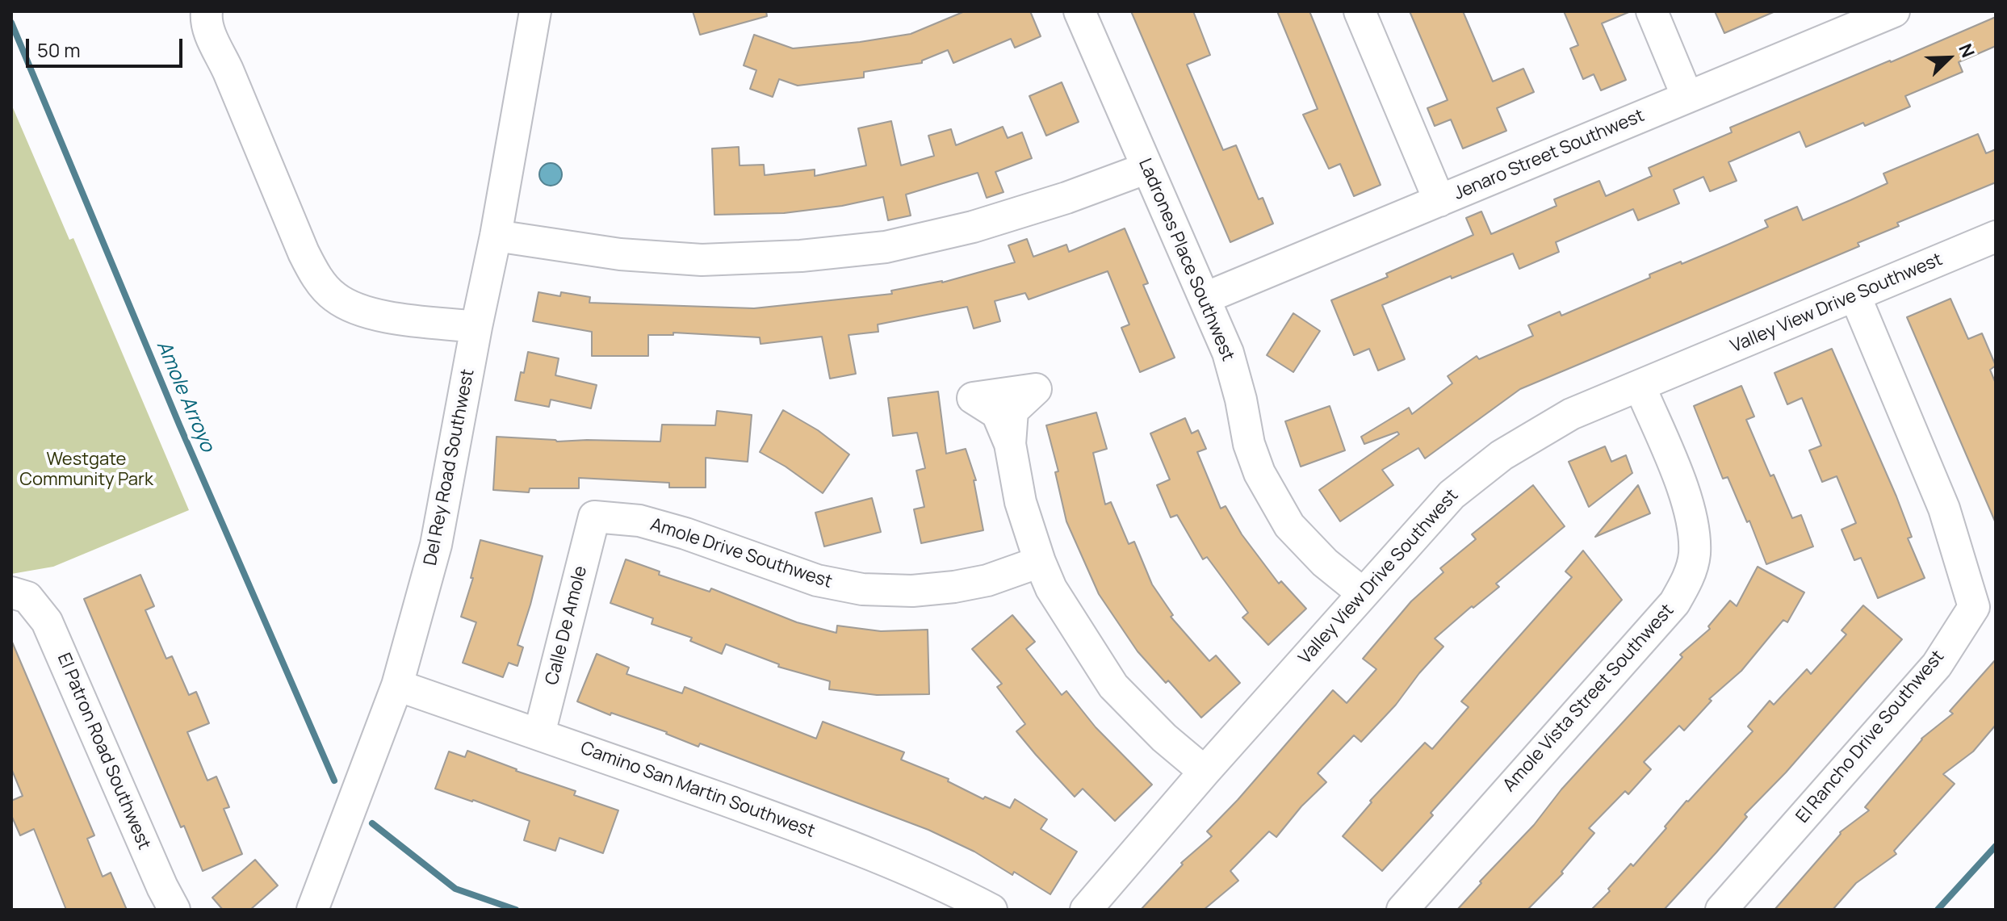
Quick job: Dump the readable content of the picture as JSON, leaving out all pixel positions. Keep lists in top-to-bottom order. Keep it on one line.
{"streets":{"street":["Jenaro Street Southwest","Ladrones Place Southwest","Valley View Drive Southwest","Del Rey Road Southwest","Amole Drive Southwest","Calle De Amole","Amole Vista Street Southwest","El Rancho Drive Southwest","El Patron Road Southwest","Camino San Martin Southwest"]},"crossings":[["Jenaro Street Southwest","Ladrones Place Southwest"],["Ladrones Place Southwest","Valley View Drive Southwest"],["Valley View Drive Southwest","Amole Vista Street Southwest"],["Valley View Drive Southwest","El Rancho Drive Southwest"],["Del Rey Road Southwest","Camino San Martin Southwest"],["Amole Drive Southwest","Calle De Amole"],["Calle De Amole","Camino San Martin Southwest"]],"water":["Amole Arroyo"],"parks":["Westgate Community Park"],"scale_bar":"50 m","north":"top right"}
